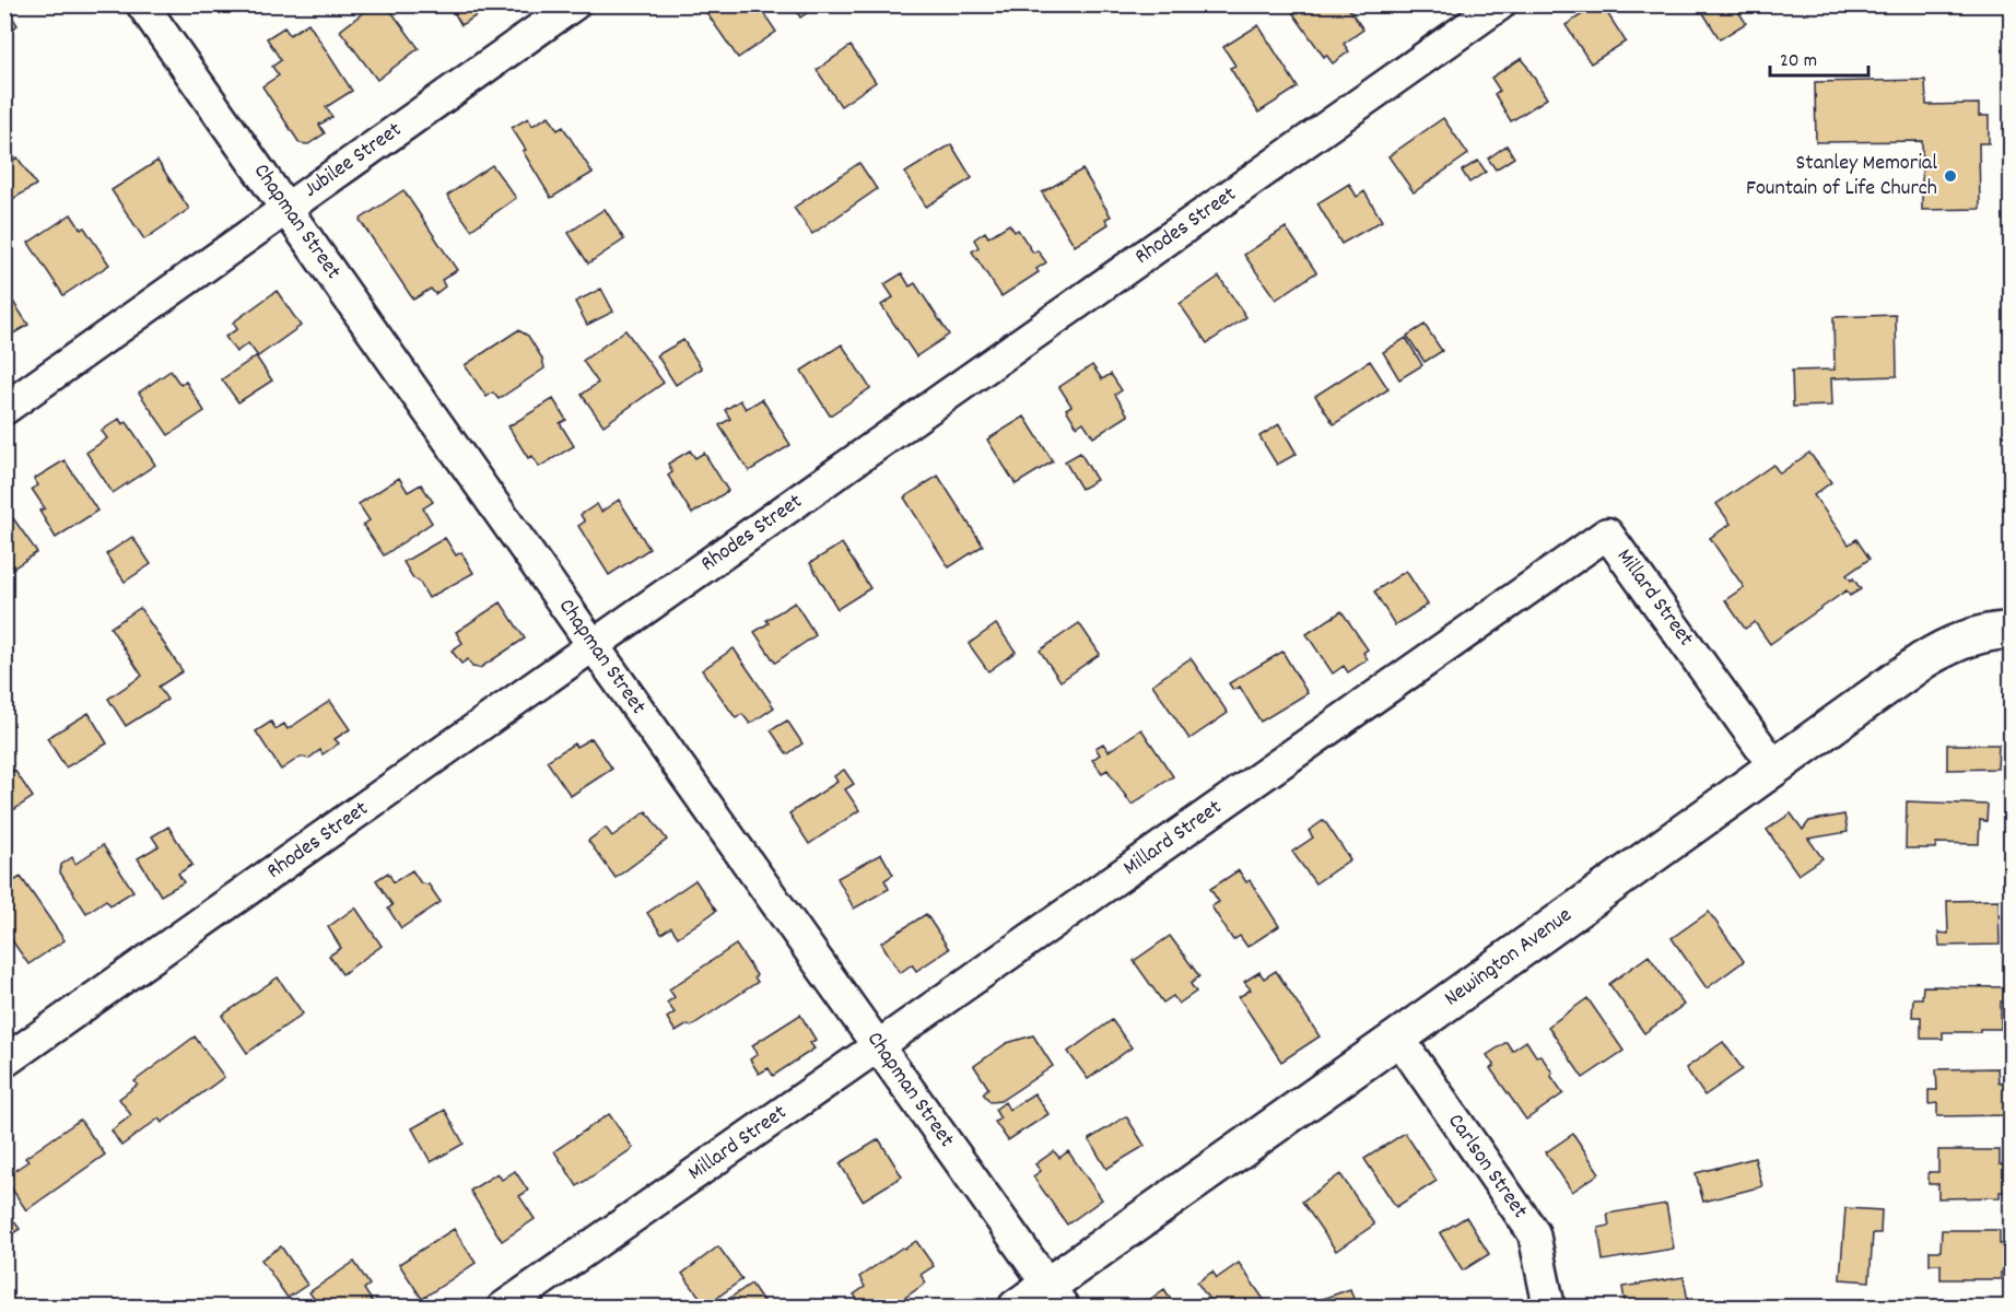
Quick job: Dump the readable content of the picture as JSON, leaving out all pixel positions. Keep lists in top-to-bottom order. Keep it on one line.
{"streets":{"main road":["Newington Avenue"],"street":["Jubilee Street","Chapman Street","Rhodes Street","Millard Street","Carlson Street"]},"crossings":[["Jubilee Street","Chapman Street"],["Chapman Street","Rhodes Street"],["Chapman Street","Millard Street"],["Chapman Street","Newington Avenue"],["Millard Street","Newington Avenue"],["Newington Avenue","Carlson Street"]],"places":["Stanley Memorial Fountain of Life Church"],"scale_bar":"20 m"}
